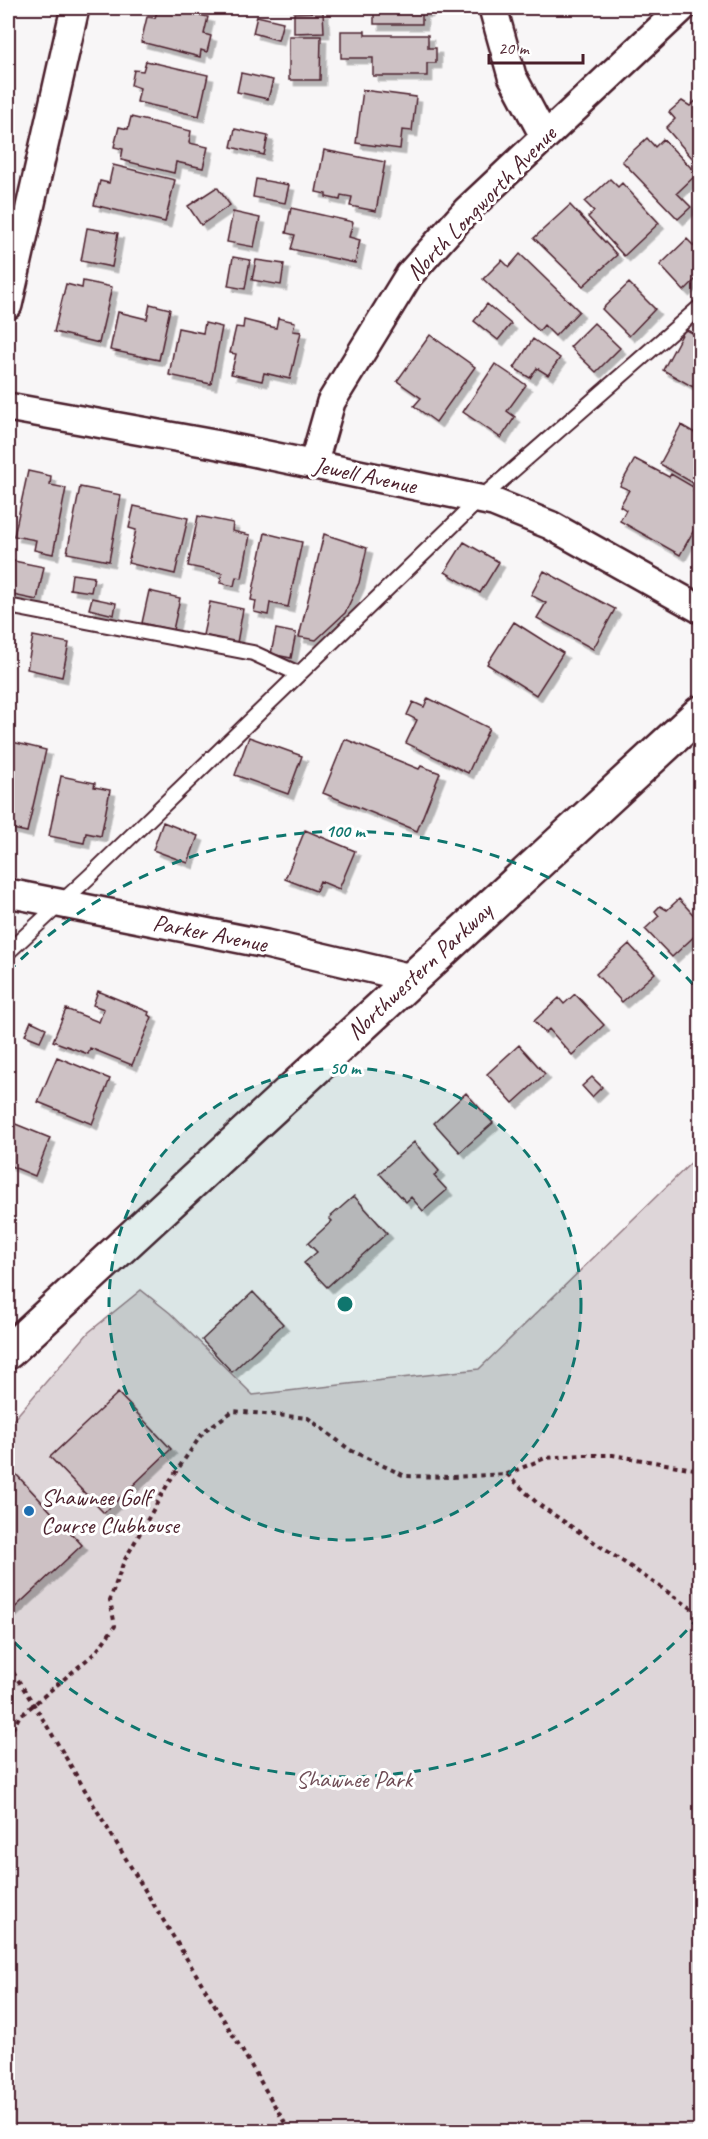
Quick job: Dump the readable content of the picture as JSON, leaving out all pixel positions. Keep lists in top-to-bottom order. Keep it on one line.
{"streets":{"street":["North Longworth Avenue","Jewell Avenue","Parker Avenue","Northwestern Parkway"]},"crossings":[["North Longworth Avenue","Jewell Avenue"],["Parker Avenue","Northwestern Parkway"]],"parks":["Shawnee Park"],"places":["Shawnee Golf Course Clubhouse"],"scale_bar":"20 m","rings":["100 m","50 m"]}
